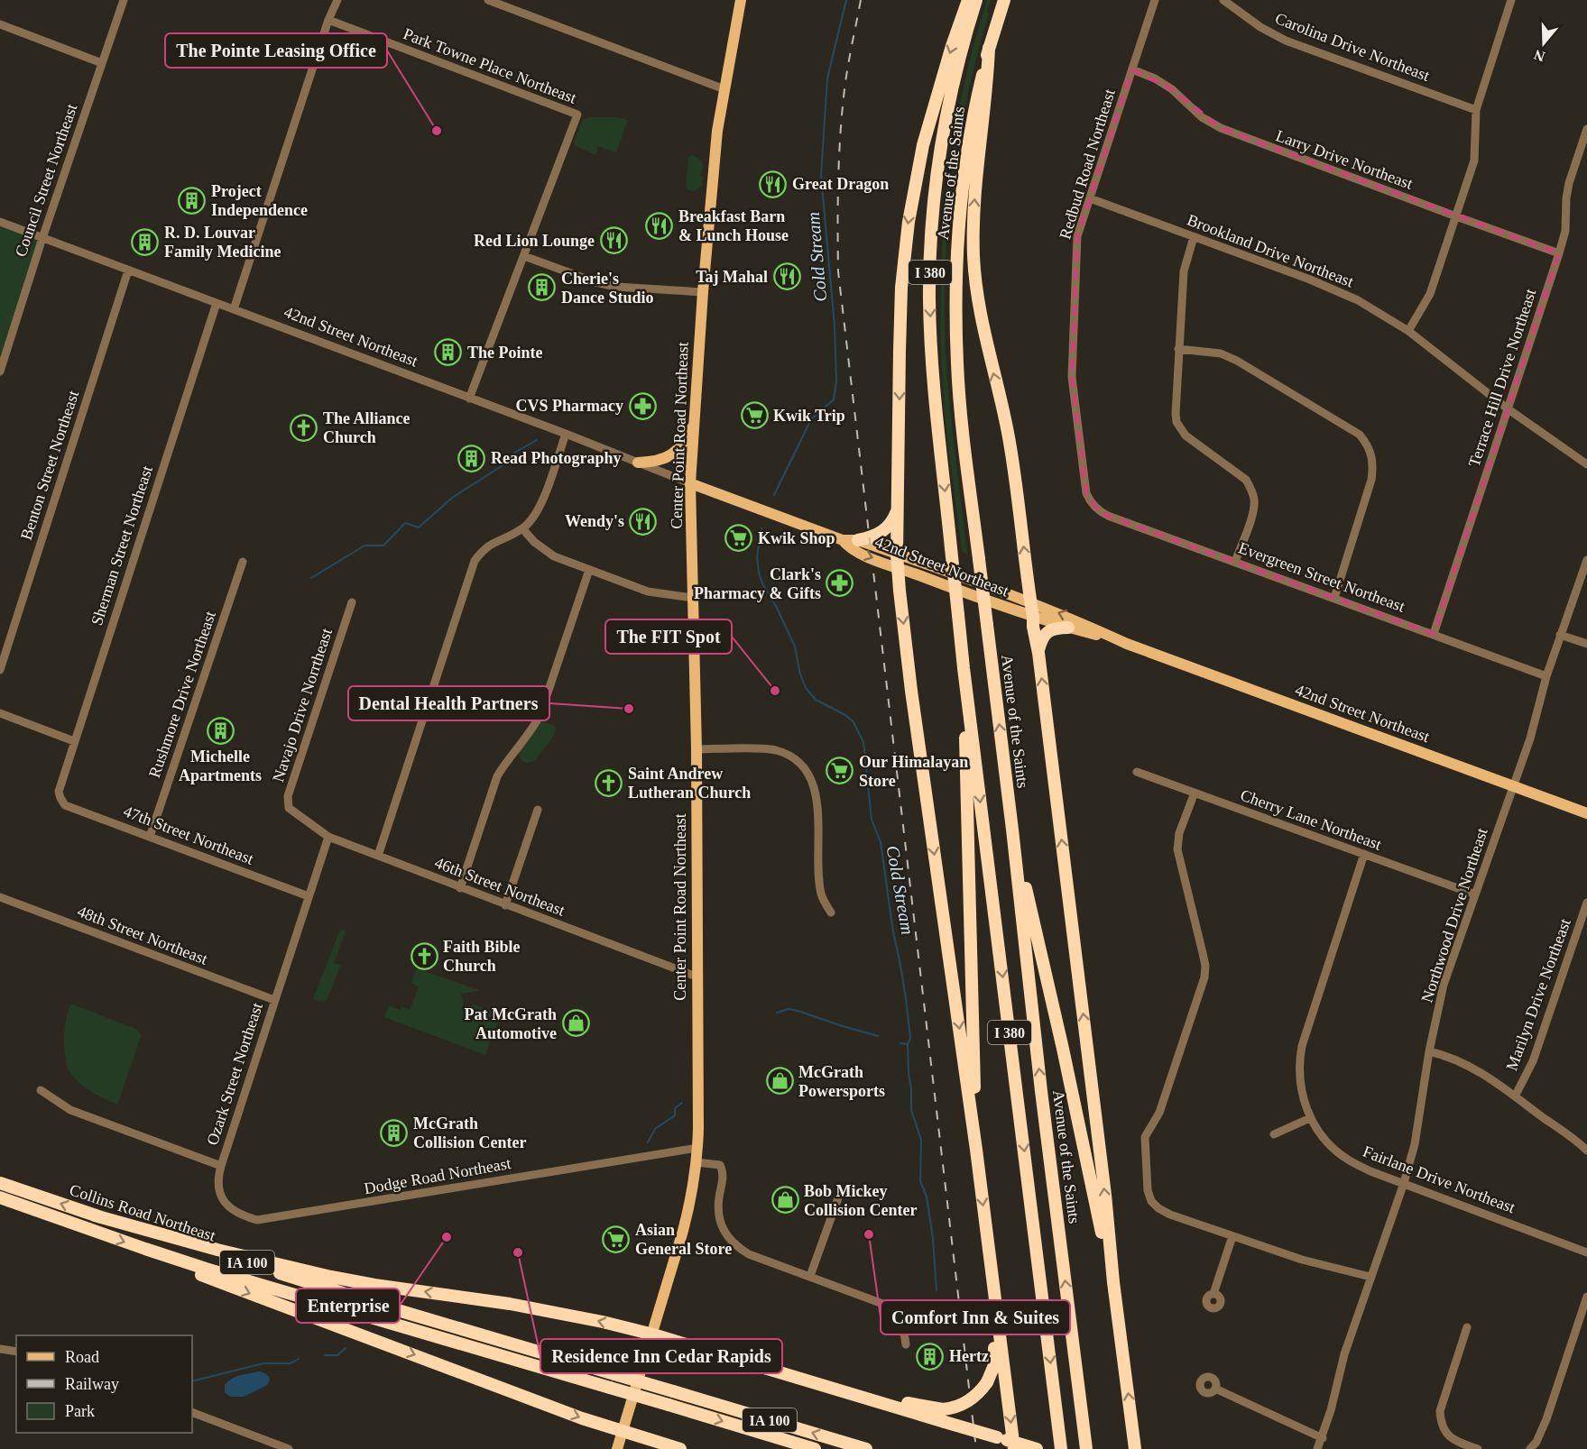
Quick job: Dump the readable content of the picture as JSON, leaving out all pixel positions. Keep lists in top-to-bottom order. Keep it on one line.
{"streets":{"highway":["Avenue of the Saints","I 380","Collins Road Northeast","IA 100"],"main road":["42nd Street Northeast","Center Point Road Northeast"],"street":["Carolina Drive Northeast","Park Towne Place Northeast","Larry Drive Northeast","Redbud Road Northeast","Council Street Northeast","Brookland Drive Northeast","Terrace Hill Drive Northeast","Benton Street Northeast","Sherman Street Northeast","Evergreen Street Northeast","Rushmore Drive Northeast","Navajo Drive Norrtheast","Cherry Lane Northeast","47th Street Northeast","46th Street Northeast","Northwood Drive Northeast","48th Street Northeast","Marilyn Drive Northeast","Ozark Street Northeast","Dodge Road Northeast","Fairlane Drive Northeast"]},"crossings":[["Larry Drive Northeast","Redbud Road Northeast"],["Larry Drive Northeast","Terrace Hill Drive Northeast"],["Redbud Road Northeast","Brookland Drive Northeast"],["Redbud Road Northeast","Evergreen Street Northeast"],["Council Street Northeast","42nd Street Northeast"],["Brookland Drive Northeast","Terrace Hill Drive Northeast"],["42nd Street Northeast","Center Point Road Northeast"],["42nd Street Northeast","Benton Street Northeast"],["42nd Street Northeast","Sherman Street Northeast"],["42nd Street Northeast","Northwood Drive Northeast"],["Terrace Hill Drive Northeast","Evergreen Street Northeast"],["Center Point Road Northeast","46th Street Northeast"],["Center Point Road Northeast","Dodge Road Northeast"],["Sherman Street Northeast","47th Street Northeast"],["Evergreen Street Northeast","Northwood Drive Northeast"],["Rushmore Drive Northeast","47th Street Northeast"],["Navajo Drive Norrtheast","46th Street Northeast"],["Cherry Lane Northeast","Northwood Drive Northeast"],["Cherry Lane Northeast","Fairlane Drive Northeast"],["47th Street Northeast","Ozark Street Northeast"],["46th Street Northeast","Ozark Street Northeast"],["Northwood Drive Northeast","Fairlane Drive Northeast"],["48th Street Northeast","Ozark Street Northeast"],["Ozark Street Northeast","Dodge Road Northeast"]],"water":["Cold Stream"],"places":{"other":["The Pointe Leasing Office","The FIT Spot","Dental Health Partners","Comfort Inn & Suites","Enterprise","Residence Inn Cedar Rapids"],"restaurant":["Great Dragon","Breakfast Barn & Lunch House","Red Lion Lounge","Taj Mahal","Wendy's"],"building":["Project Independence","R. D. Louvar Family Medicine","Cherie's Dance Studio","The Pointe","Read Photography","Michelle Apartments","McGrath Collision Center","Hertz"],"pharmacy":["CVS Pharmacy","Clark's Pharmacy & Gifts"],"supermarket":["Kwik Trip","Kwik Shop","Our Himalayan Store","Asian General Store"],"church":["The Alliance Church","Saint Andrew Lutheran Church","Faith Bible Church"],"shop":["Pat McGrath Automotive","McGrath Powersports","Bob Mickey Collision Center"]},"legend":["Road","Railway","Park"],"north":"bottom"}
